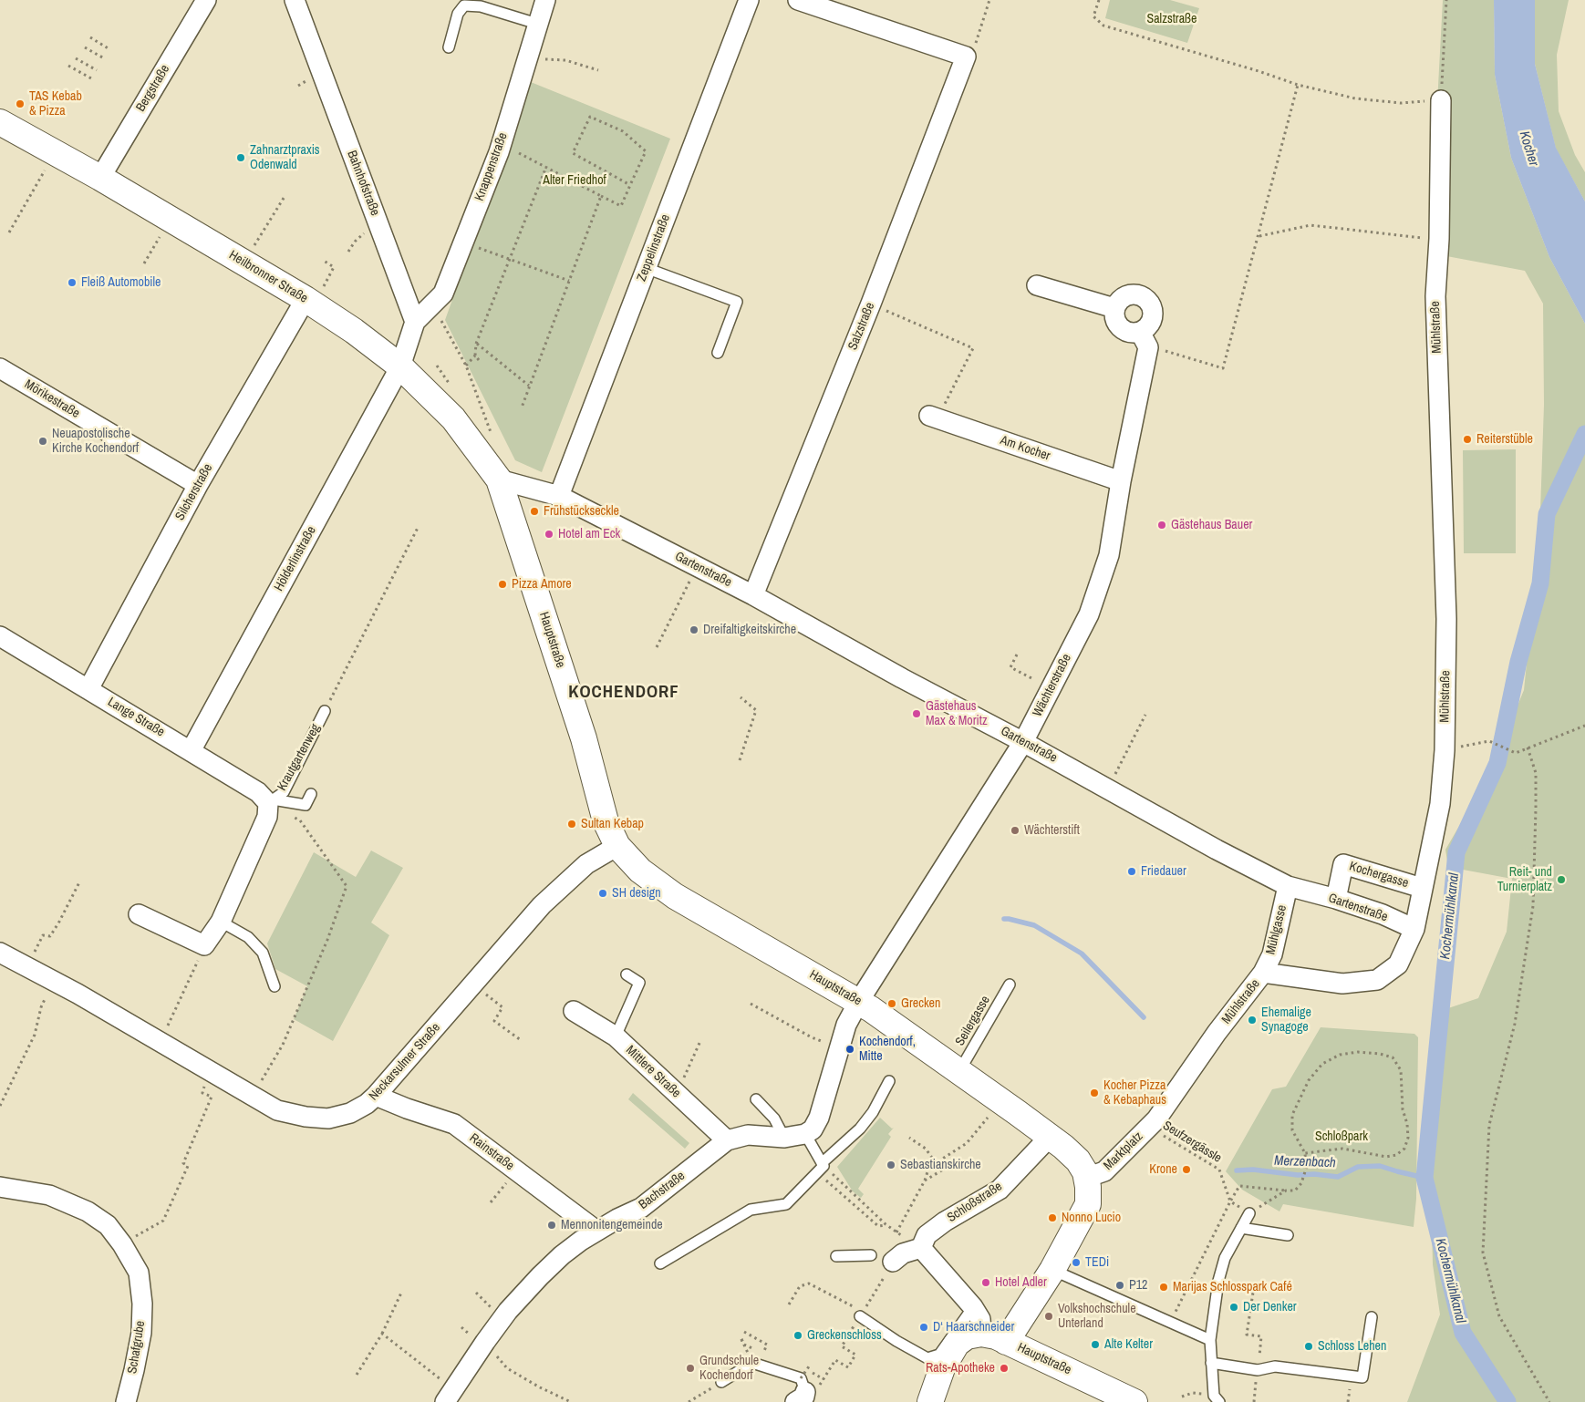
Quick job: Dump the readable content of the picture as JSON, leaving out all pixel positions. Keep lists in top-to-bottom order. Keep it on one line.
{"streets":{"main road":["Heilbronner Straße","Hauptstraße"],"street":["Bergstraße","Knappenstraße","Bahnhofstraße","Zeppelinstraße","Salzstraße","Mühlstraße","Mörikestraße","Am Kocher","Silcherstraße","Hölderlinstraße","Gartenstraße","Wächterstraße","Lange Straße","Krautgartenweg","Kochergasse","Mühlgasse","Neckarsulmer Straße","Mittlere Straße","Marktplatz","Rainstraße","Bachstraße","Schloßstraße","Schafgrube"],"lane":["Seilergasse"],"path":["Seufzergässle"]},"crossings":[["Bergstraße","Heilbronner Straße"],["Knappenstraße","Bahnhofstraße"],["Zeppelinstraße","Gartenstraße"],["Heilbronner Straße","Silcherstraße"],["Heilbronner Straße","Hölderlinstraße"],["Heilbronner Straße","Gartenstraße"],["Heilbronner Straße","Hauptstraße"],["Salzstraße","Gartenstraße"],["Mühlstraße","Gartenstraße"],["Mühlstraße","Kochergasse"],["Mühlstraße","Mühlgasse"],["Mühlstraße","Seufzergässle"],["Mühlstraße","Marktplatz"],["Mörikestraße","Silcherstraße"],["Am Kocher","Wächterstraße"],["Silcherstraße","Lange Straße"],["Hölderlinstraße","Lange Straße"],["Gartenstraße","Hauptstraße"],["Gartenstraße","Wächterstraße"],["Gartenstraße","Kochergasse"],["Gartenstraße","Mühlgasse"],["Hauptstraße","Wächterstraße"],["Hauptstraße","Seilergasse"],["Hauptstraße","Neckarsulmer Straße"],["Hauptstraße","Marktplatz"],["Hauptstraße","Schloßstraße"],["Lange Straße","Krautgartenweg"],["Neckarsulmer Straße","Rainstraße"],["Mittlere Straße","Bachstraße"],["Seufzergässle","Marktplatz"],["Rainstraße","Bachstraße"]],"districts":["KOCHENDORF"],"water":["Kocher","Kochermühlkanal","Merzenbach"],"parks":["Salzstraße","Alter Friedhof","Schloßpark"],"places":["TAS Kebab & Pizza","Zahnarztpraxis Odenwald","Fleiß Automobile","Reiterstüble","Neuapostolische Kirche Kochendorf","Frühstückseckle","Gästehaus Bauer","Hotel am Eck","Pizza Amore","Dreifaltigkeitskirche","Gästehaus Max & Moritz","Sultan Kebap","Wächterstift","Friedauer","Reit- und Turnierplatz","SH design","Grecken","Ehemalige Synagoge","Kochendorf, Mitte","Kocher Pizza & Kebaphaus","Sebastianskirche","Krone","Nonno Lucio","Mennonitengemeinde","TEDi","Hotel Adler","P12","Marijas Schlosspark Café","Der Denker","Volkshochschule Unterland","D‘ Haarschneider","Greckenschloss","Alte Kelter","Schloss Lehen","Grundschule Kochendorf","Rats-Apotheke"]}
